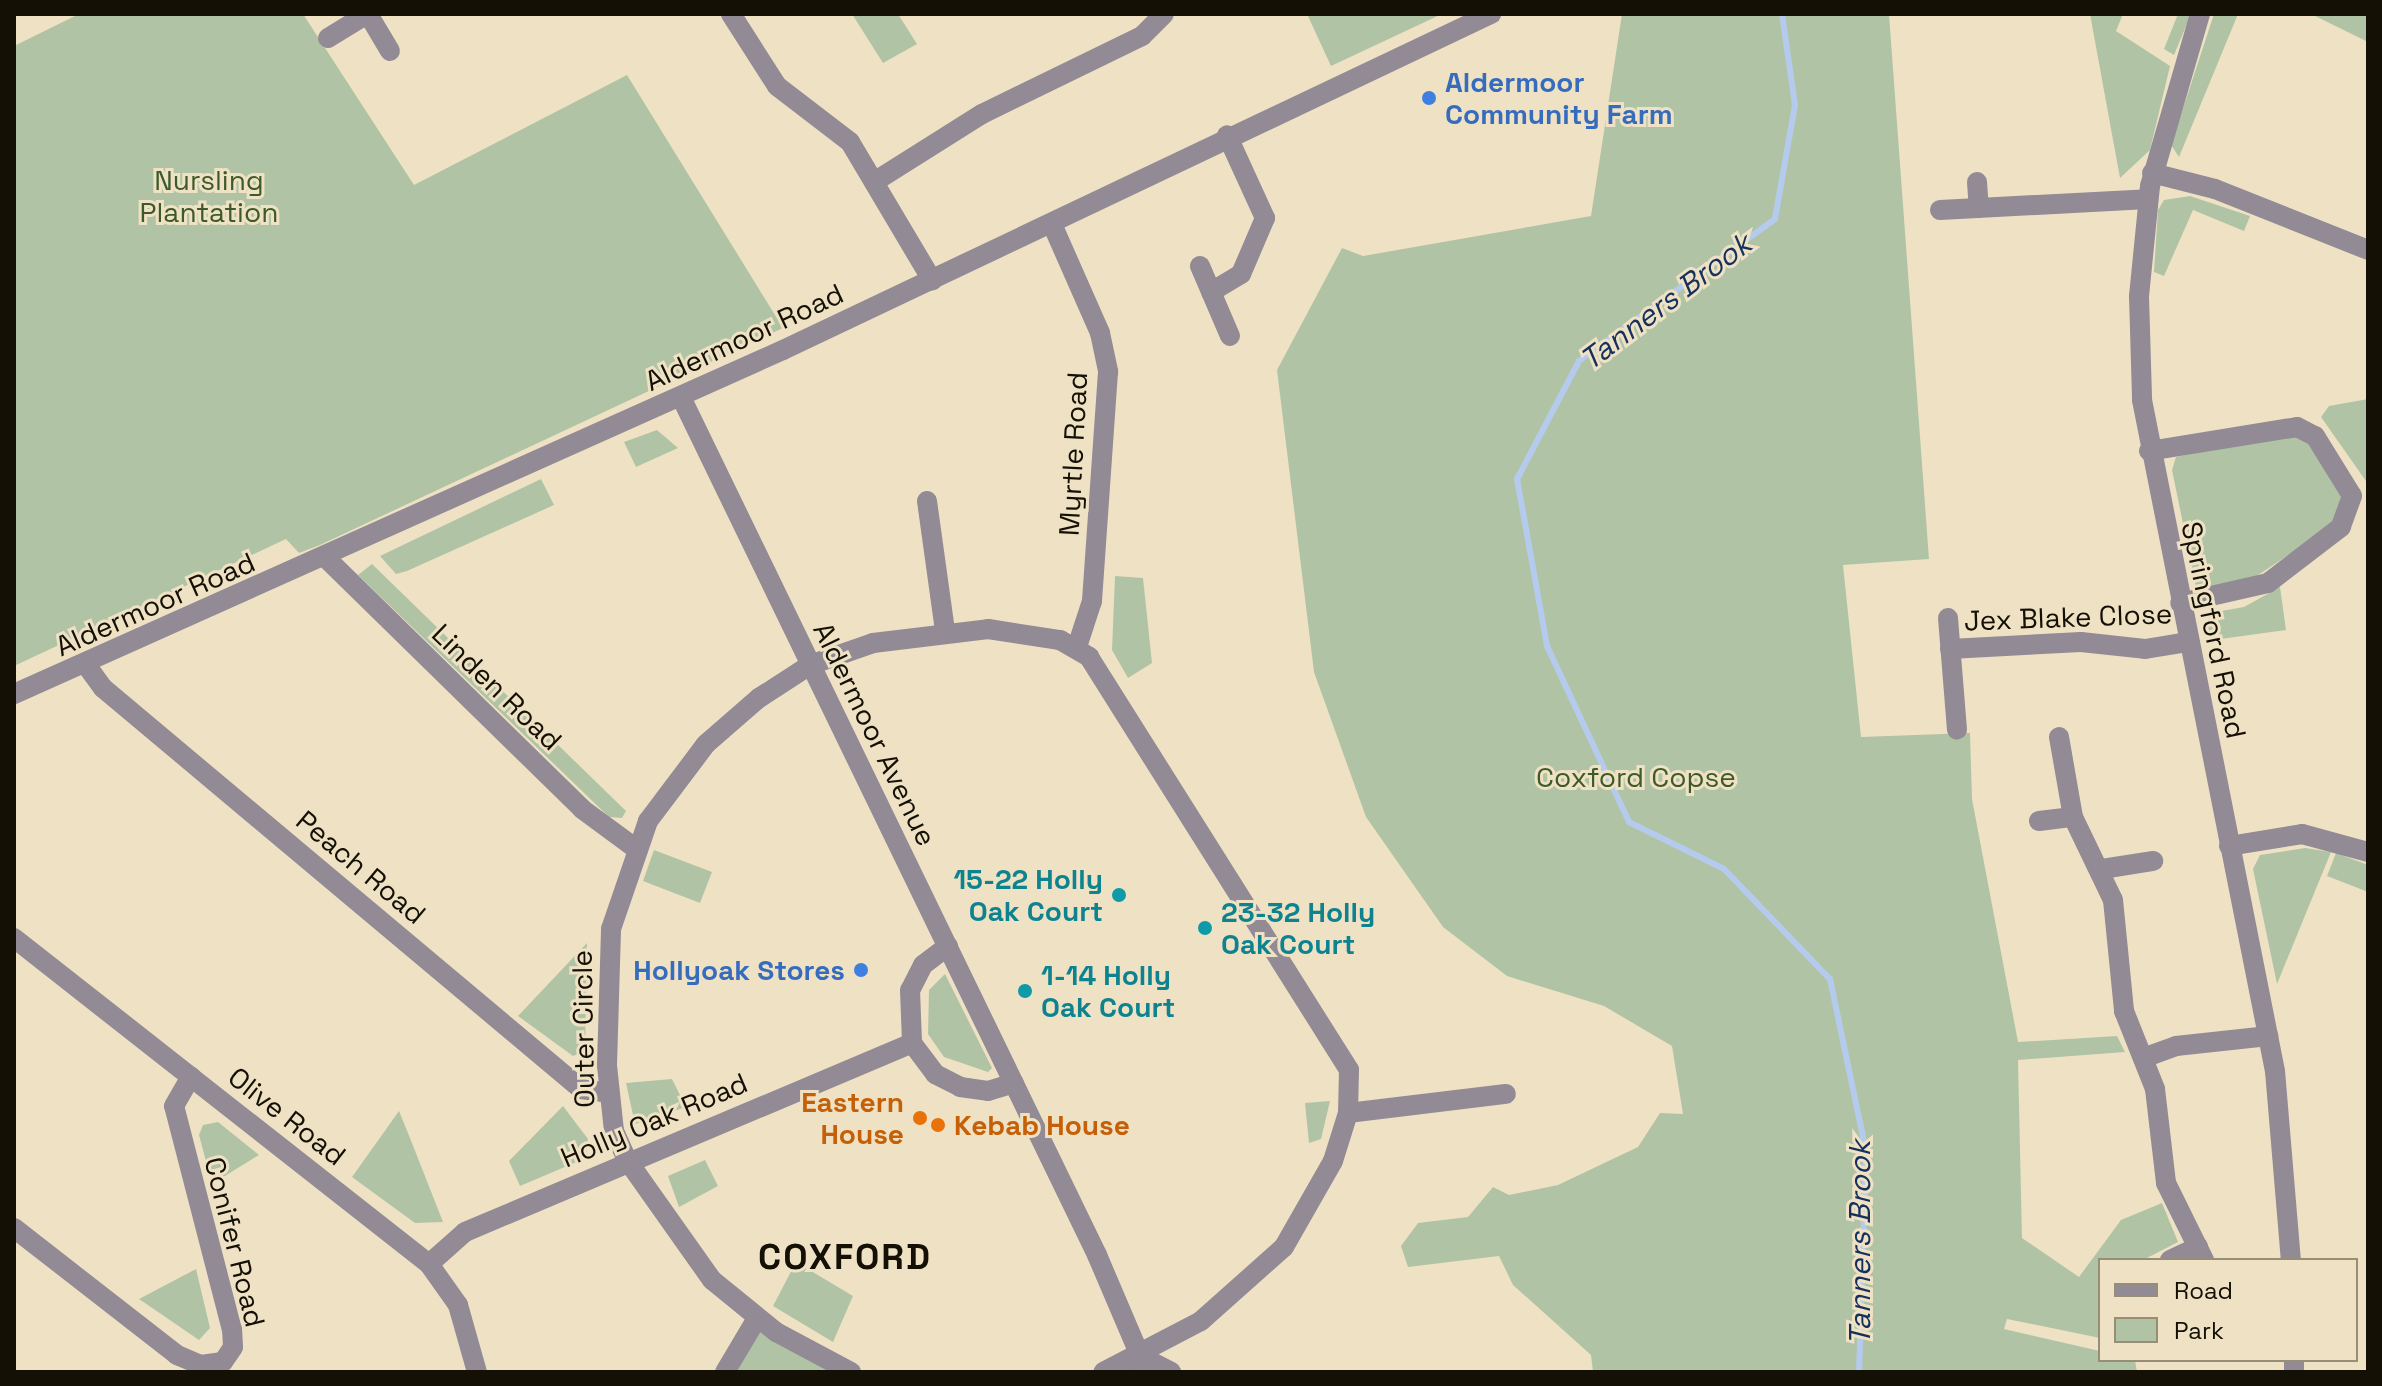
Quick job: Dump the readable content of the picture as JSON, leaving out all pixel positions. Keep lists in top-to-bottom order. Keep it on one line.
{"streets":{"street":["Aldermoor Road","Myrtle Road","Jex Blake Close","Springford Road","Linden Road","Aldermoor Avenue","Peach Road","Outer Circle","Olive Road","Holly Oak Road","Conifer Road"]},"crossings":[["Aldermoor Road","Myrtle Road"],["Aldermoor Road","Linden Road"],["Aldermoor Road","Aldermoor Avenue"],["Aldermoor Road","Peach Road"],["Myrtle Road","Outer Circle"],["Jex Blake Close","Springford Road"],["Linden Road","Outer Circle"],["Aldermoor Avenue","Outer Circle"],["Peach Road","Outer Circle"],["Outer Circle","Holly Oak Road"],["Olive Road","Holly Oak Road"],["Olive Road","Conifer Road"]],"districts":["COXFORD"],"water":["Tanners Brook"],"parks":["Nursling Plantation","Coxford Copse"],"places":["Aldermoor Community Farm","15-22 Holly Oak Court","23-32 Holly Oak Court","Hollyoak Stores","1-14 Holly Oak Court","Eastern House","Kebab House"],"legend":["Road","Park"]}
